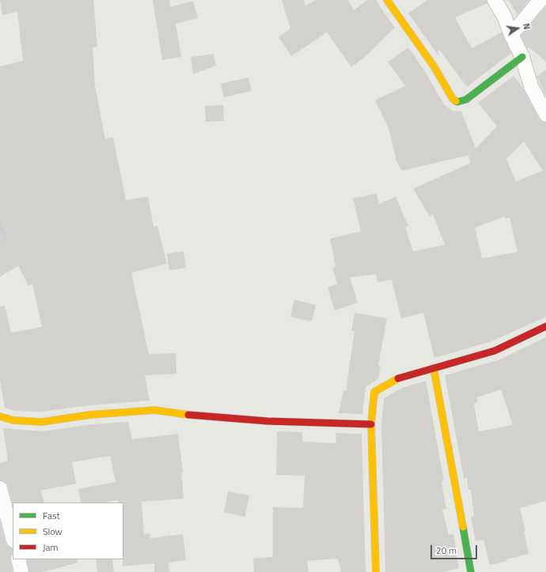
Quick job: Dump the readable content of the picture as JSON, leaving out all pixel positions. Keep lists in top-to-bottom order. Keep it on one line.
{"legend":["Fast","Slow","Jam"],"scale_bar":"20 m","north":"right"}
